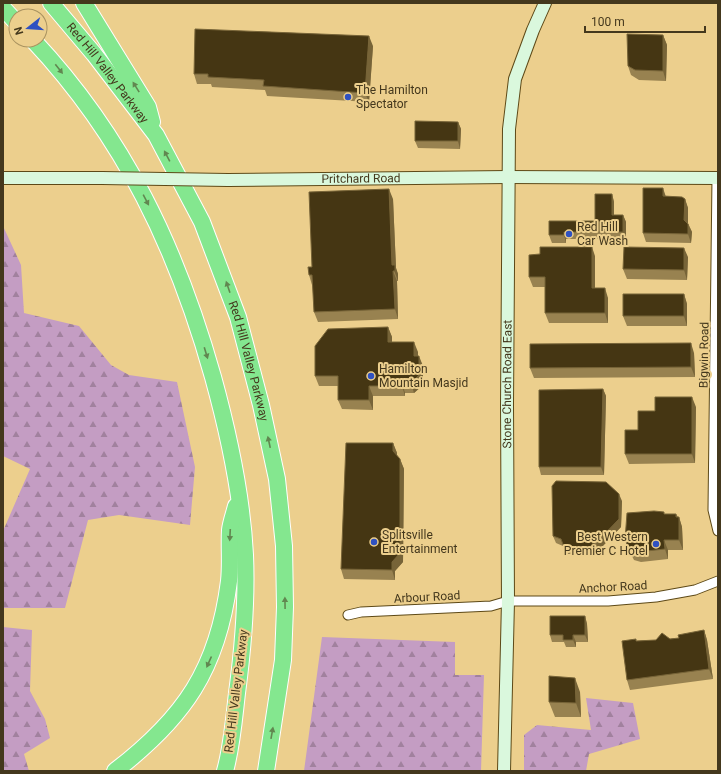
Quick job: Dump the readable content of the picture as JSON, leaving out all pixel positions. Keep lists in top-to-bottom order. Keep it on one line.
{"streets":{"highway":["Red Hill Valley Parkway"],"main road":["Pritchard Road","Stone Church Road East"],"street":["Bigwin Road","Anchor Road","Arbour Road"]},"crossings":[["Pritchard Road","Bigwin Road"],["Pritchard Road","Stone Church Road East"],["Stone Church Road East","Anchor Road"],["Stone Church Road East","Arbour Road"],["Anchor Road","Arbour Road"]],"places":["The Hamilton Spectator","Red Hill Car Wash","Hamilton Mountain Masjid","Splitsville Entertainment","Best Western Premier C Hotel"],"scale_bar":"100 m","north":"left"}
